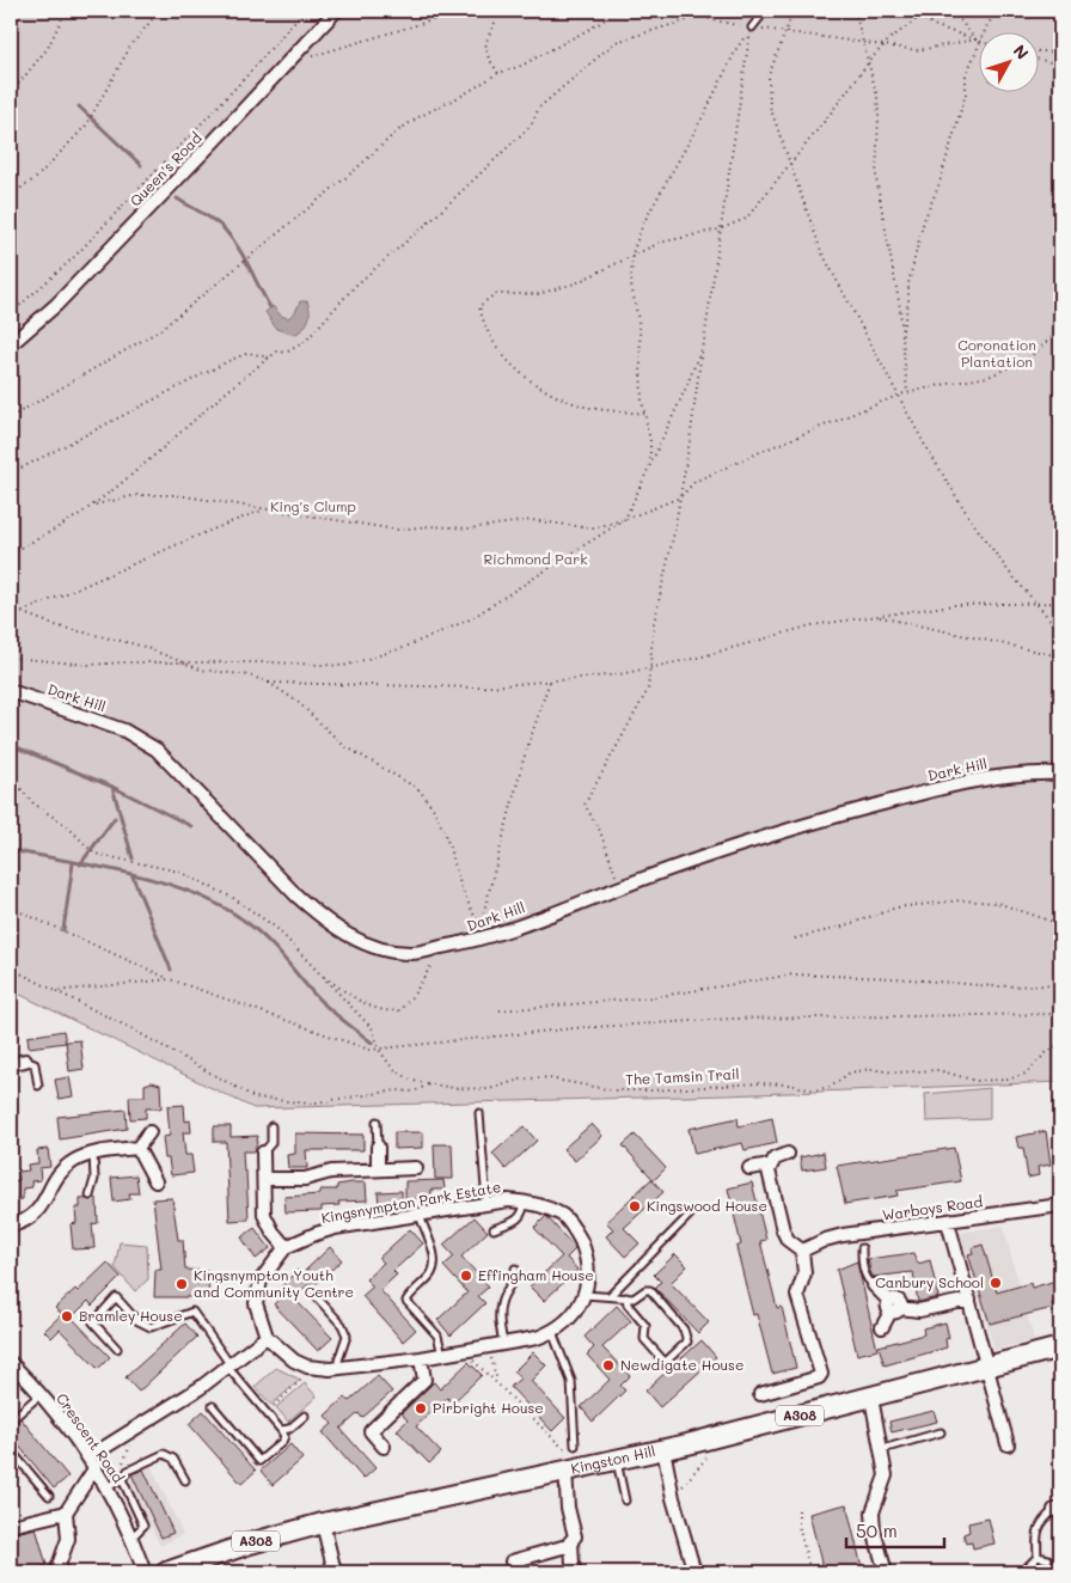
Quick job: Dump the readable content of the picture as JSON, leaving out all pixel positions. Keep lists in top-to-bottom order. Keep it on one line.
{"streets":{"main road":["A308","Kingston Hill"],"street":["Queen's Road","Dark Hill","Kingsnympton Park Estate","Warboys Road","Crescent Road"],"path":["The Tamsin Trail"]},"parks":["Coronation Plantation","King's Clump","Richmond Park"],"places":["Kingswood House","Effingham House","Canbury School","Kingsnympton Youth and Community Centre","Bramley House","Newdigate House","Pirbright House"],"scale_bar":"50 m","north":"top right"}
